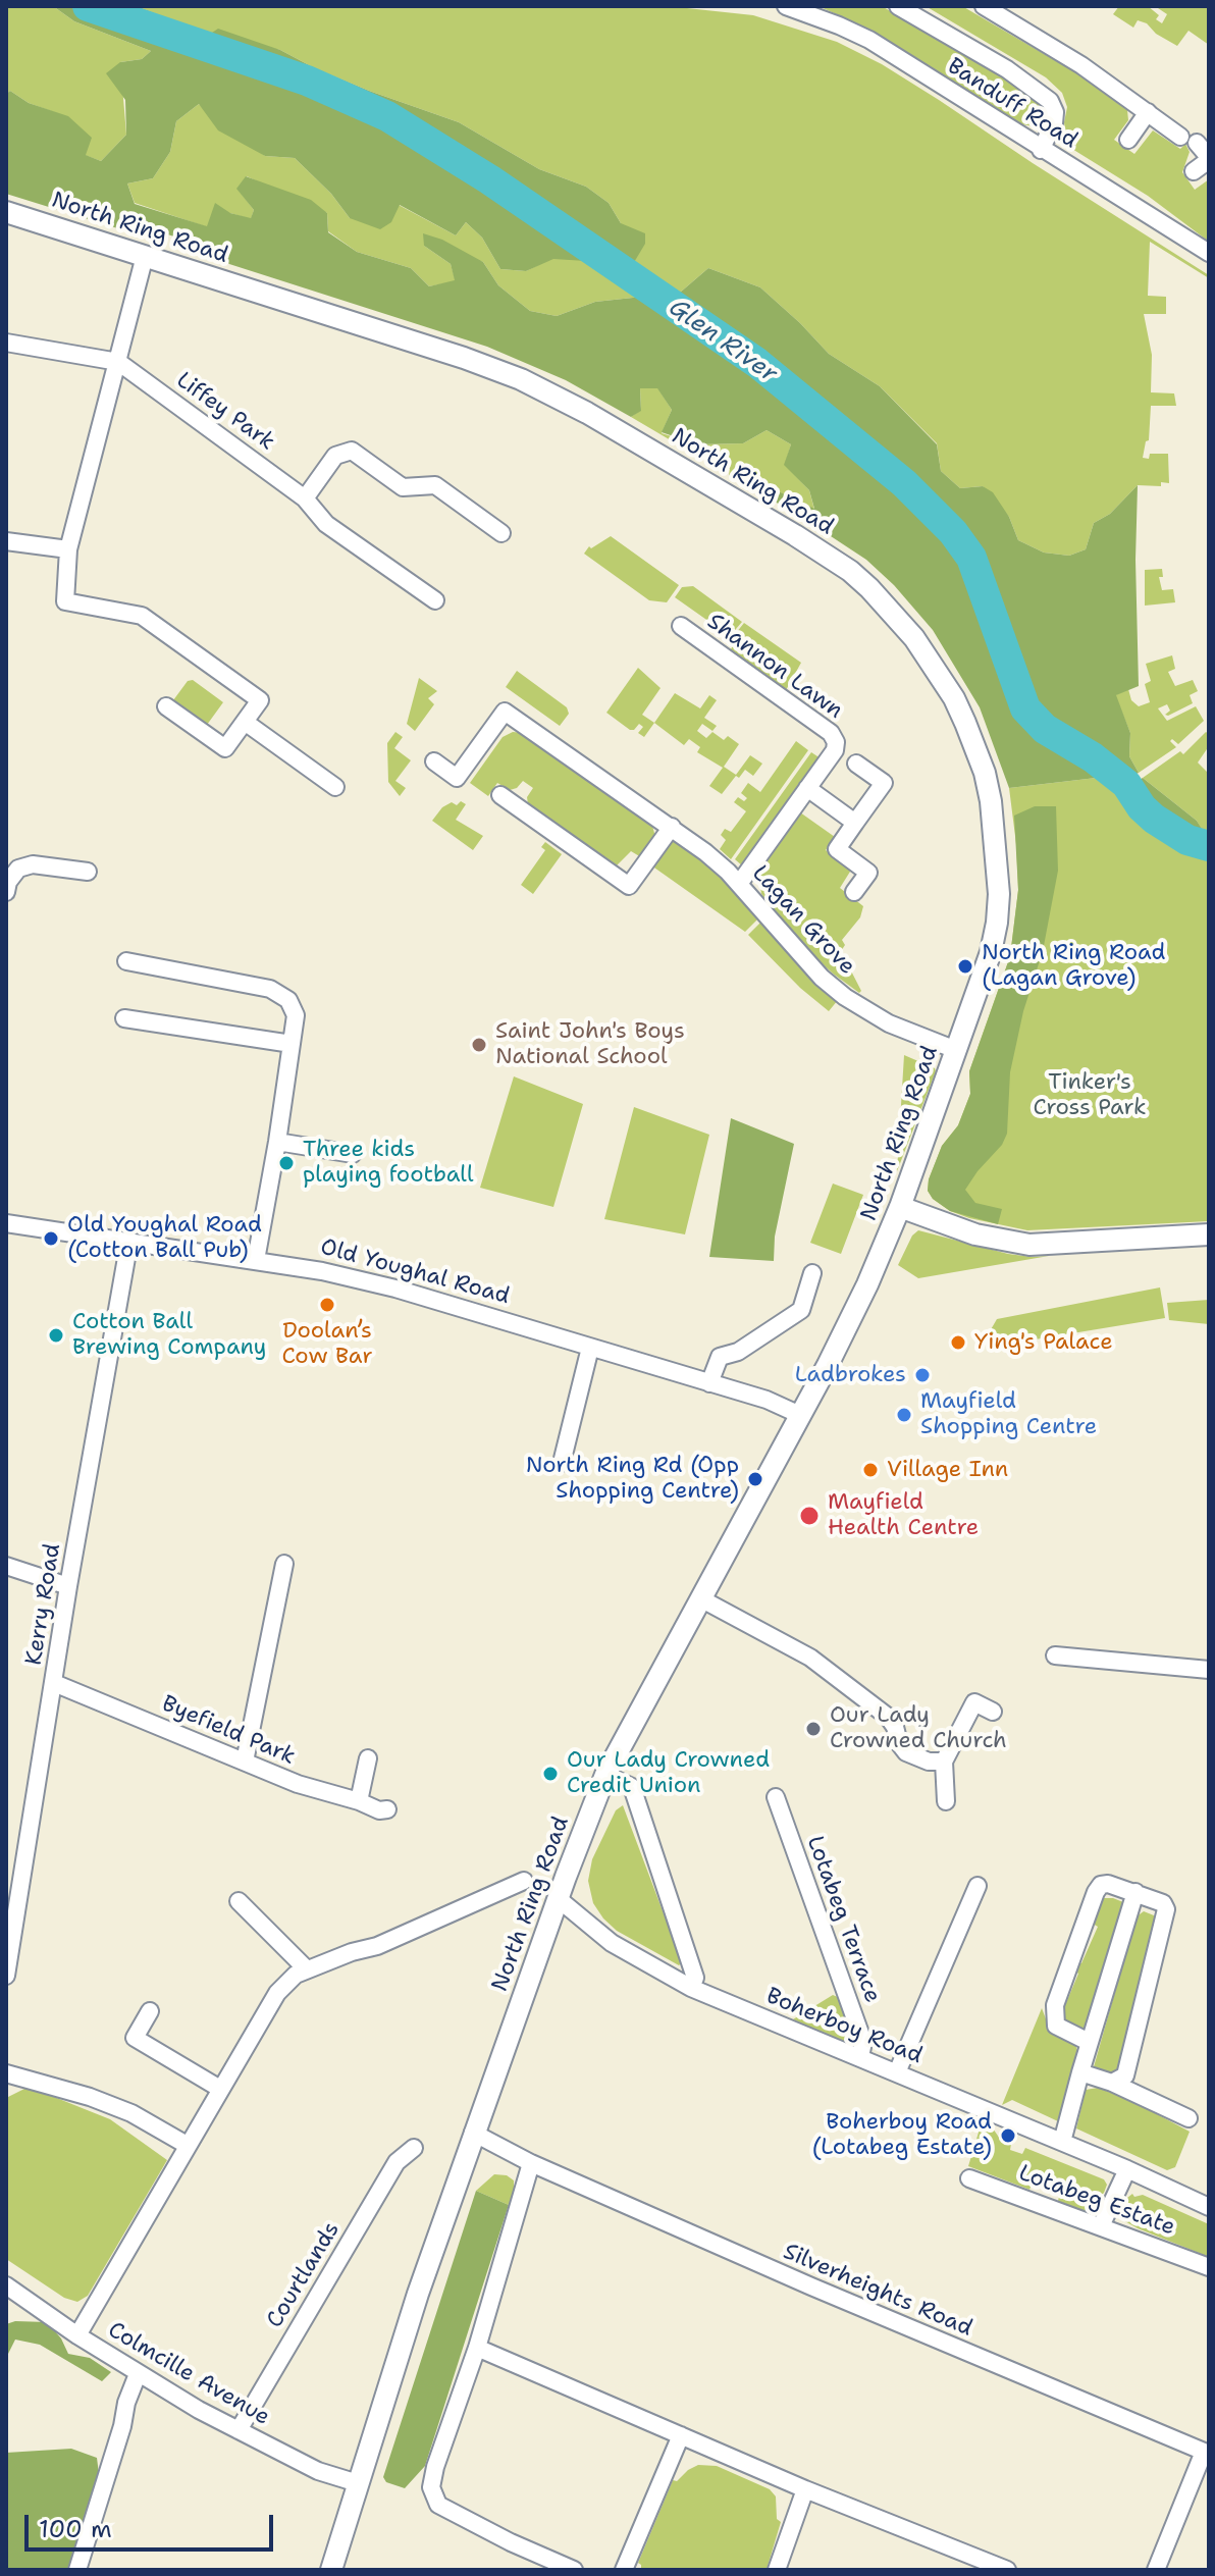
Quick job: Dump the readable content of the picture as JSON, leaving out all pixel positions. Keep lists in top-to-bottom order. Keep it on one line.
{"streets":{"main road":["North Ring Road"],"street":["Banduff Road","Liffey Park","Shannon Lawn","Lagan Grove","Old Youghal Road","Kerry Road","Byefield Park","Lotabeg Terrace","Boherboy Road","Lotabeg Estate","Courtlands","Silverheights Road","Colmcille Avenue"]},"crossings":[["North Ring Road","Lagan Grove"],["North Ring Road","Old Youghal Road"],["North Ring Road","Boherboy Road"],["North Ring Road","Silverheights Road"],["North Ring Road","Colmcille Avenue"],["Shannon Lawn","Lagan Grove"],["Old Youghal Road","Kerry Road"],["Kerry Road","Byefield Park"],["Lotabeg Terrace","Boherboy Road"],["Courtlands","Colmcille Avenue"]],"water":["Glen River"],"parks":["Tinker's Cross Park"],"places":["North Ring Road (Lagan Grove)","Saint John's Boys National School","Three kids playing football","Old Youghal Road (Cotton Ball Pub)","Doolan’s Cow Bar","Cotton Ball Brewing Company","Ying's Palace","Ladbrokes","Mayfield Shopping Centre","Village Inn","North Ring Rd (Opp Shopping Centre)","Mayfield Health Centre","Our Lady Crowned Church","Our Lady Crowned Credit Union","Boherboy Road (Lotabeg Estate)"],"scale_bar":"100 m"}
